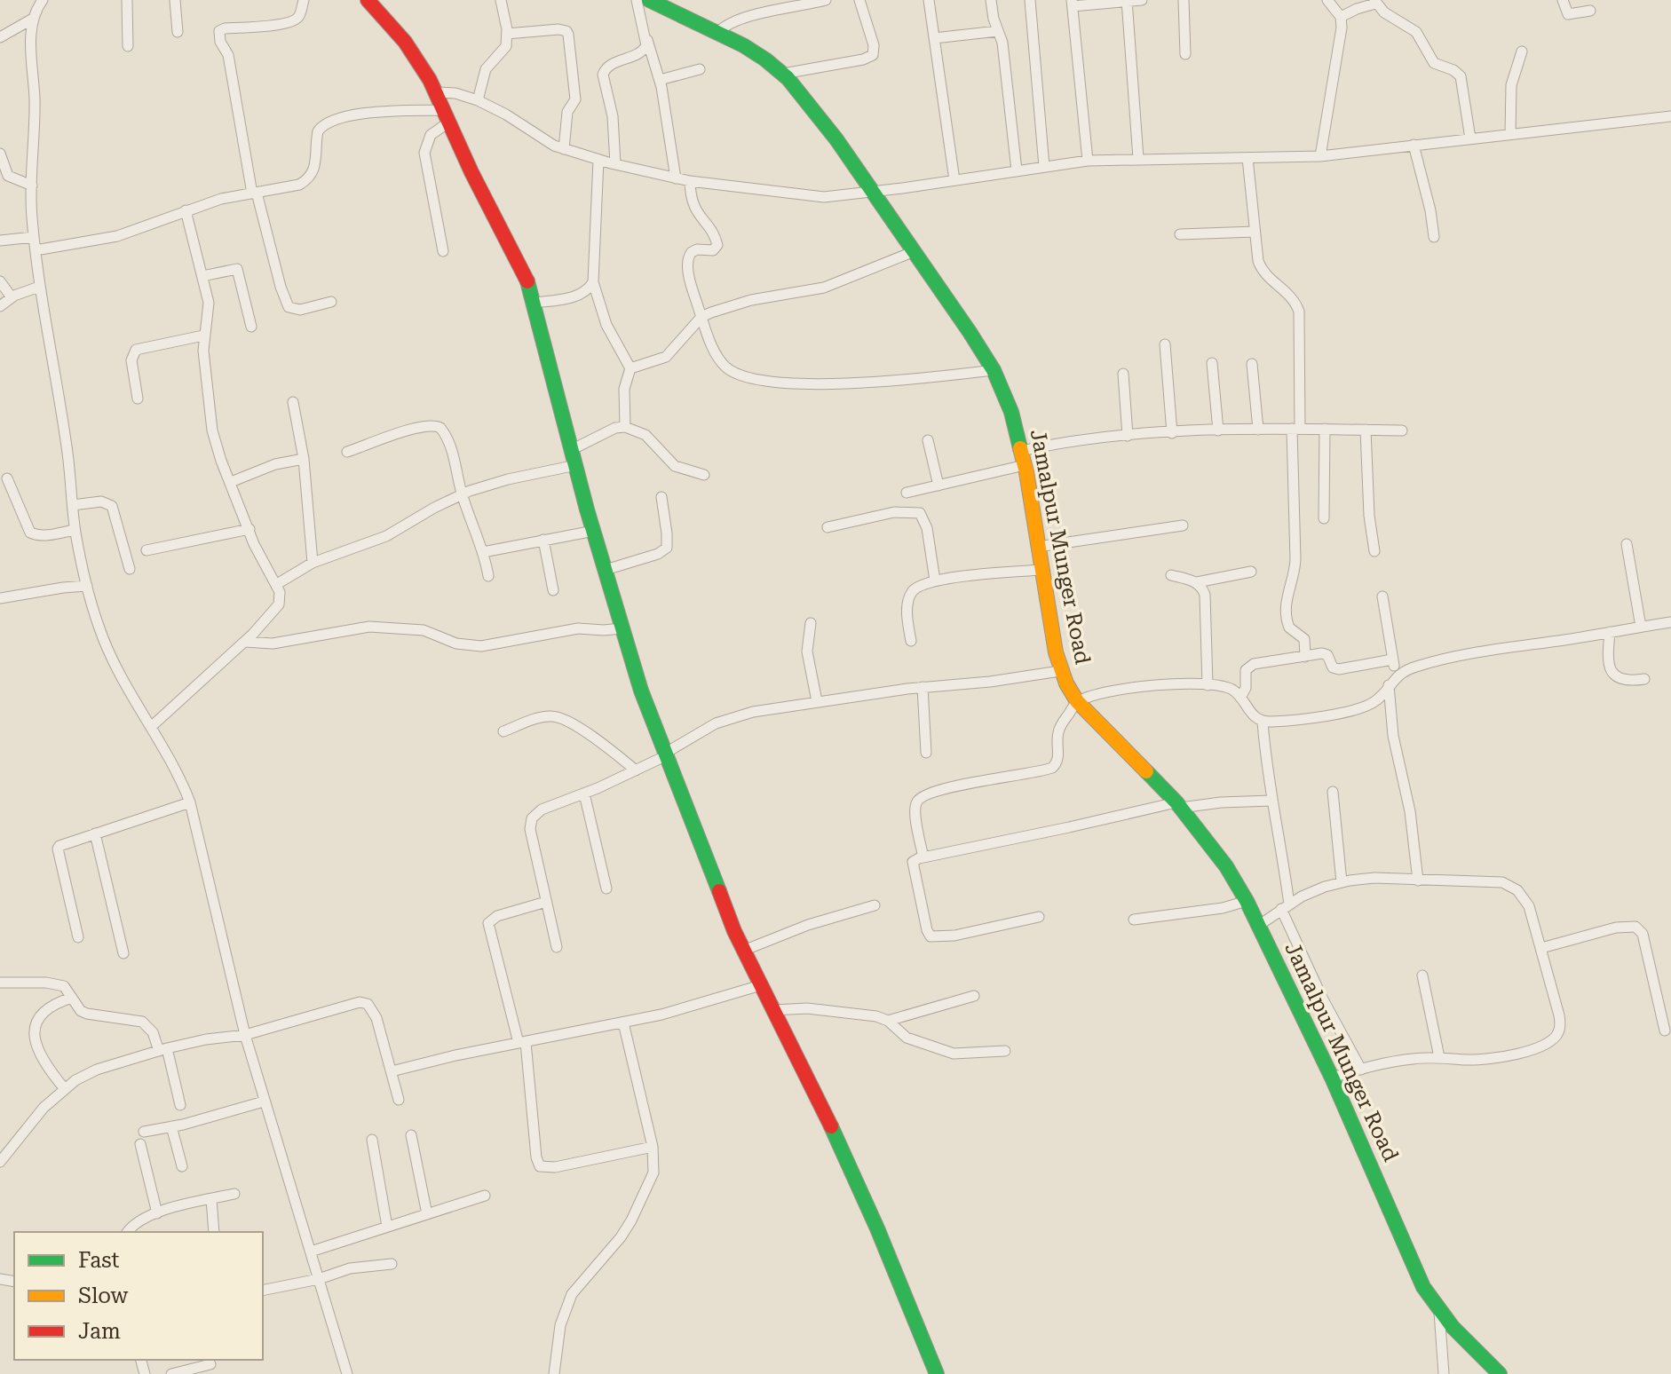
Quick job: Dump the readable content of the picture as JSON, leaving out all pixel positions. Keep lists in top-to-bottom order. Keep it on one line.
{"streets":{"street":["Jamalpur Munger Road"]},"legend":["Fast","Slow","Jam"]}
